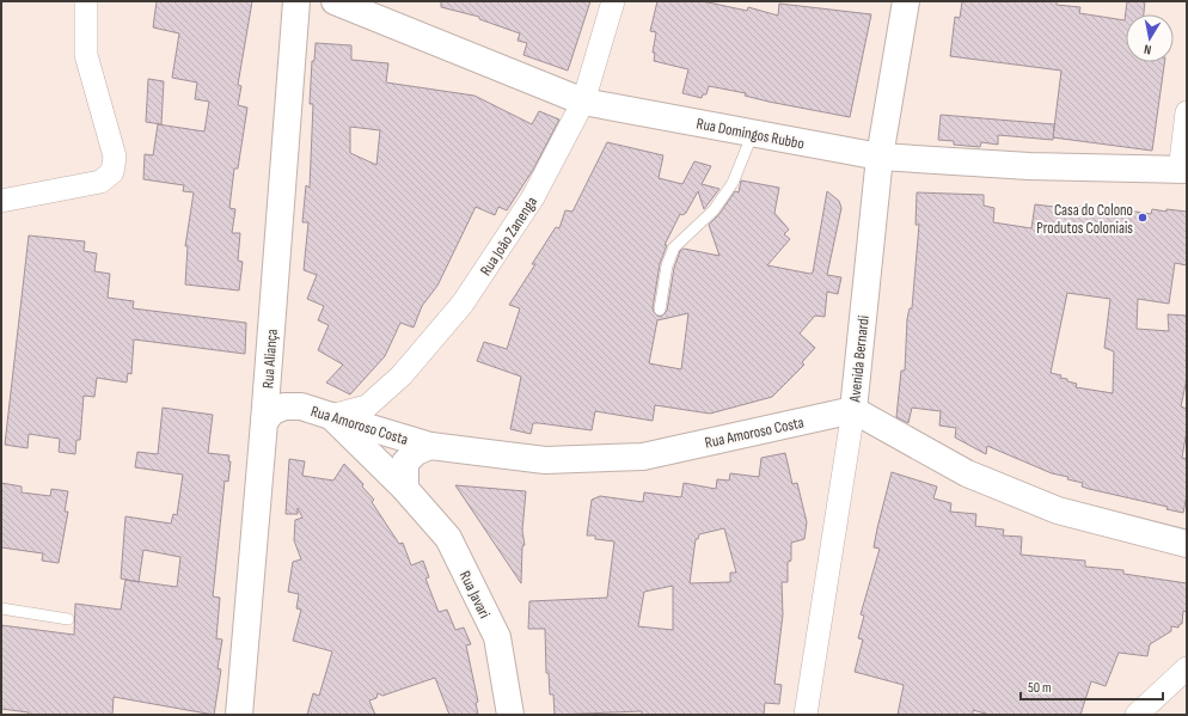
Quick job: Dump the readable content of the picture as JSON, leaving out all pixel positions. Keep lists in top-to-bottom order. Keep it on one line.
{"streets":{"street":["Rua Domingos Rubbo","Rua João Zanenga","Rua Aliança","Avenida Bernardi","Rua Amoroso Costa","Rua Javari"]},"crossings":[["Rua Domingos Rubbo","Rua João Zanenga"],["Rua Domingos Rubbo","Avenida Bernardi"],["Rua João Zanenga","Rua Amoroso Costa"],["Rua João Zanenga","Rua Javari"],["Rua Aliança","Rua Amoroso Costa"],["Avenida Bernardi","Rua Amoroso Costa"],["Rua Amoroso Costa","Rua Javari"]],"places":["Casa do Colono Produtos Coloniais"],"scale_bar":"50 m","north":"bottom"}
